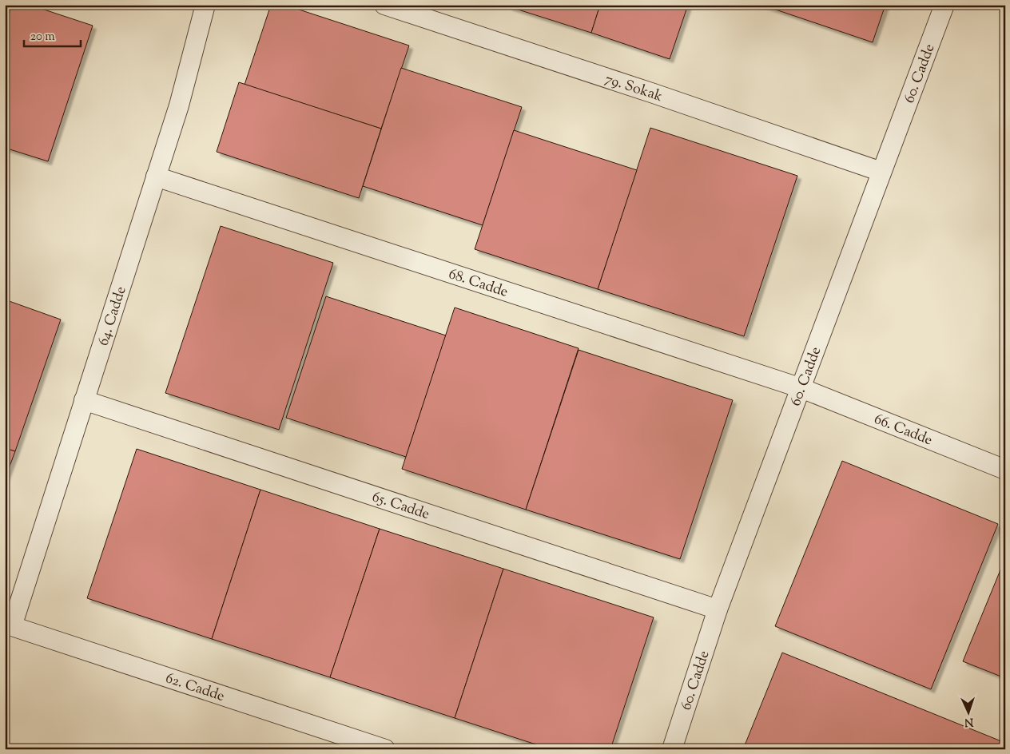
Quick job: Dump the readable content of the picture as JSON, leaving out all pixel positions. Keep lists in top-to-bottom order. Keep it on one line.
{"streets":{"street":["60. Cadde","79. Sokak","68. Cadde","64. Cadde","66. Cadde","65. Cadde","62. Cadde"]},"crossings":[["60. Cadde","79. Sokak"],["60. Cadde","68. Cadde"],["60. Cadde","66. Cadde"],["60. Cadde","65. Cadde"],["68. Cadde","64. Cadde"],["68. Cadde","66. Cadde"],["64. Cadde","65. Cadde"],["64. Cadde","62. Cadde"]],"scale_bar":"20 m","north":"bottom"}
